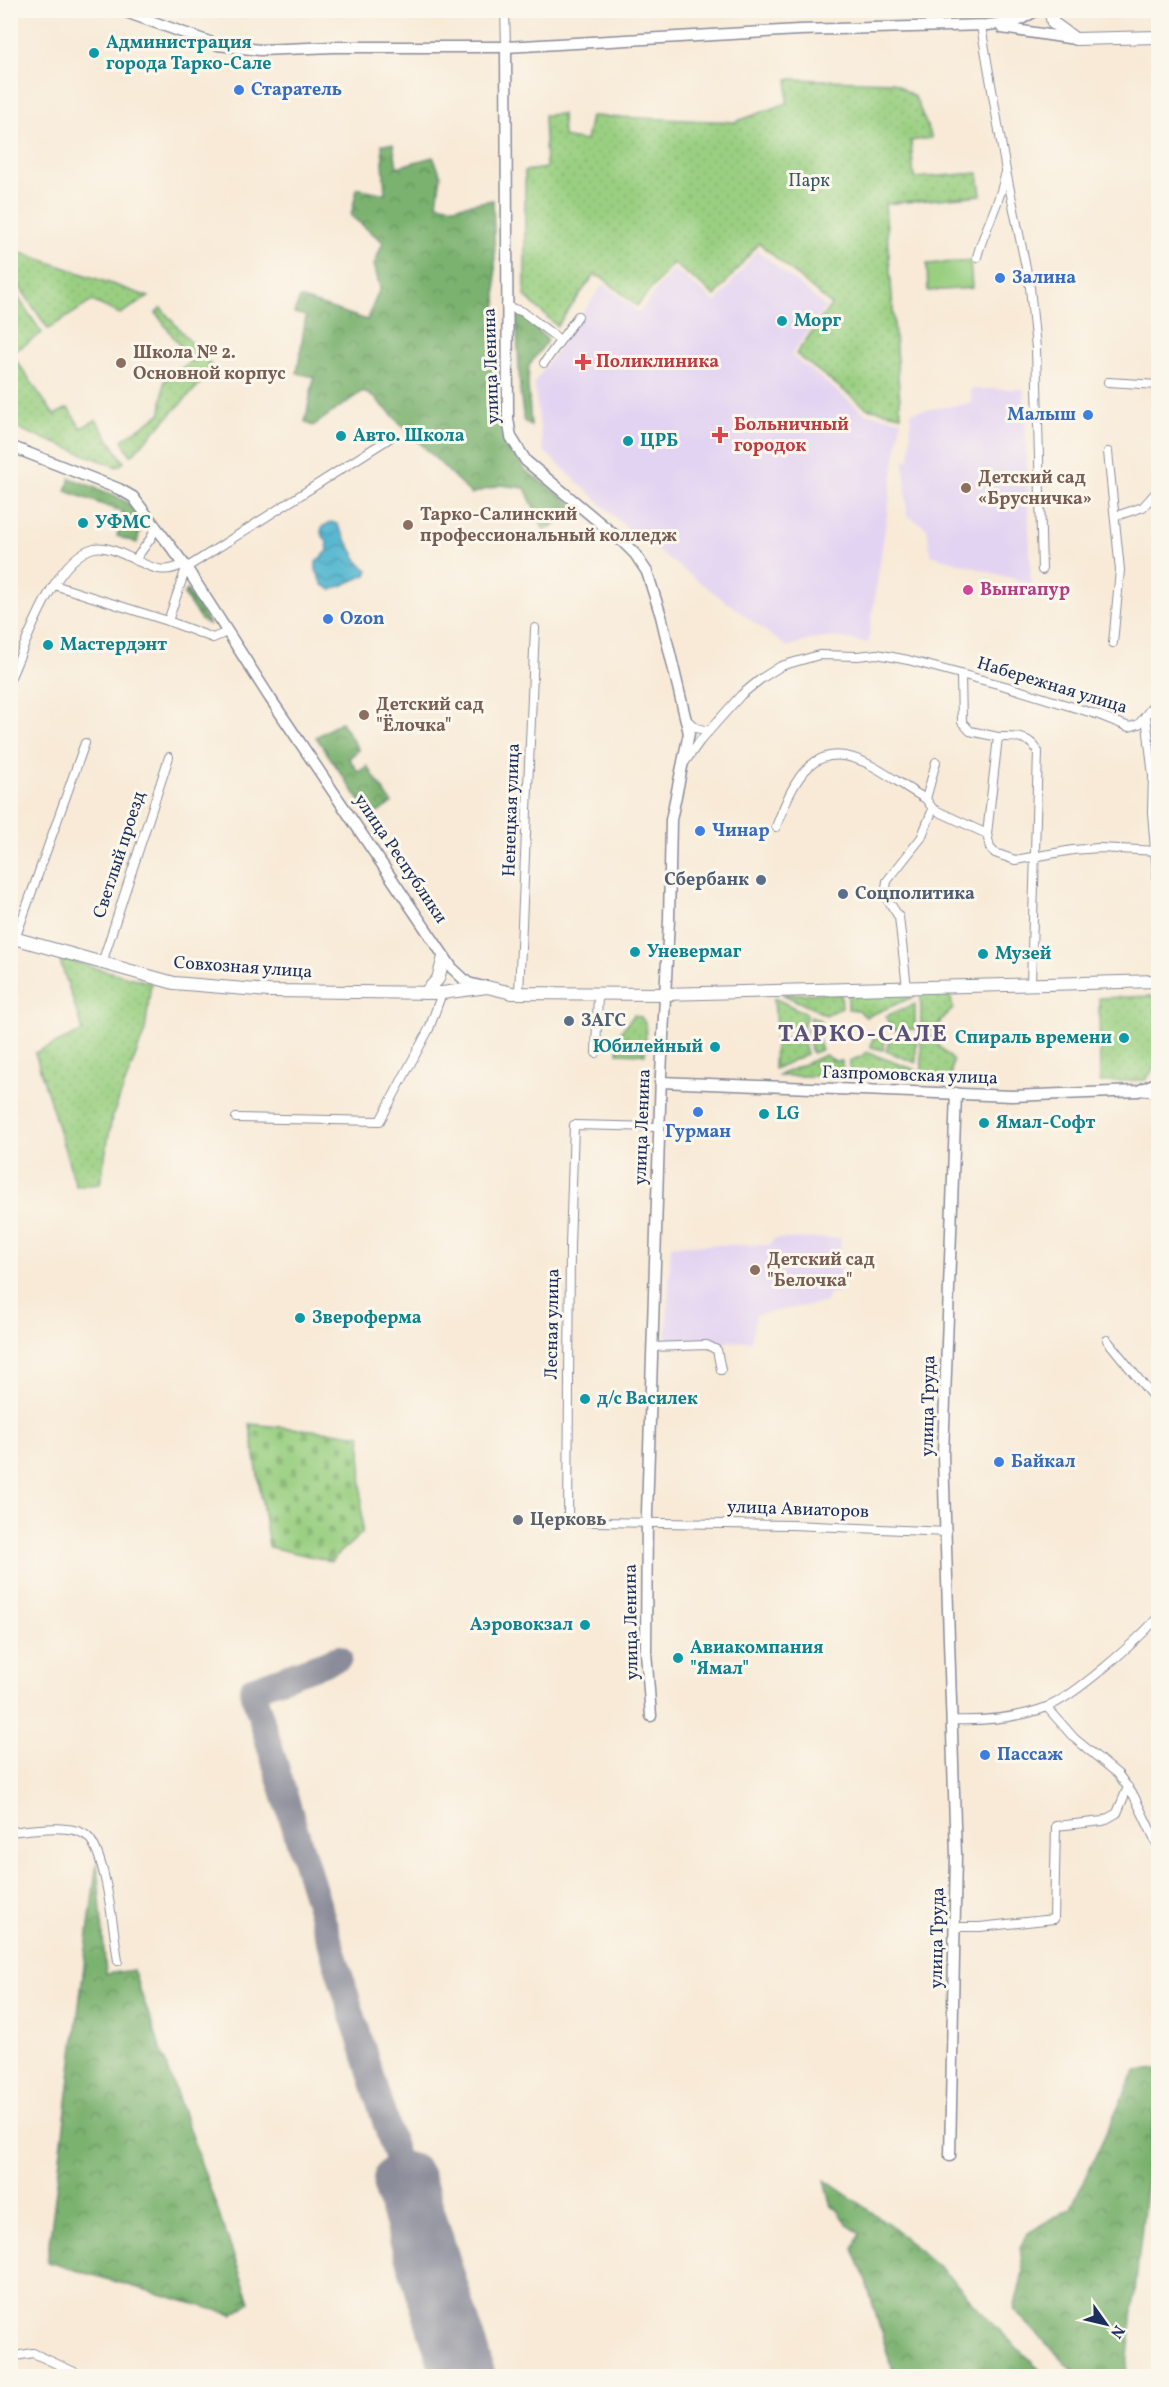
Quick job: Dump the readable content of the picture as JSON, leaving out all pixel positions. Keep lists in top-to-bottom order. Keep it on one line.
{"streets":{"main road":["улица Республики","Совхозная улица"],"street":["улица Ленина","Набережная улица","Ненецкая улица","Светлый проезд","Газпромовская улица","Лесная улица","улица Труда","улица Авиаторов"]},"crossings":[["улица Ленина","Набережная улица"],["улица Ленина","улица Республики"],["улица Ленина","Газпромовская улица"],["улица Ленина","Лесная улица"],["улица Ленина","улица Авиаторов"],["Ненецкая улица","улица Республики"],["Светлый проезд","Совхозная улица"],["улица Республики","Совхозная улица"],["Газпромовская улица","улица Труда"],["Лесная улица","улица Авиаторов"],["улица Труда","улица Авиаторов"]],"districts":["ТАРКО-САЛЕ"],"parks":["Парк"],"places":{"other":["Администрация города Тарко-Сале","Старатель","Залина","Морг","Школа № 2. Основной корпус","Малыш","Авто. Школа","ЦРБ","Детский сад «Брусничка»","УФМС","Тарко-Салинский профессиональный колледж","Вынгапур","Ozon","Мастердэнт","Детский сад \"Ёлочка\"","Чинар","Сбербанк","Соцполитика","Уневермаг","Музей","ЗАГС","Спираль времени","Юбилейный","Гурман","LG","Ямал-Софт","Детский сад \"Белочка\"","Звероферма","д/с Василек","Байкал","Церковь","Аэровокзал","Авиакомпания \"Ямал\"","Пассаж"],"health":["Поликлиника","Больничный городок"]},"north":"bottom right"}
